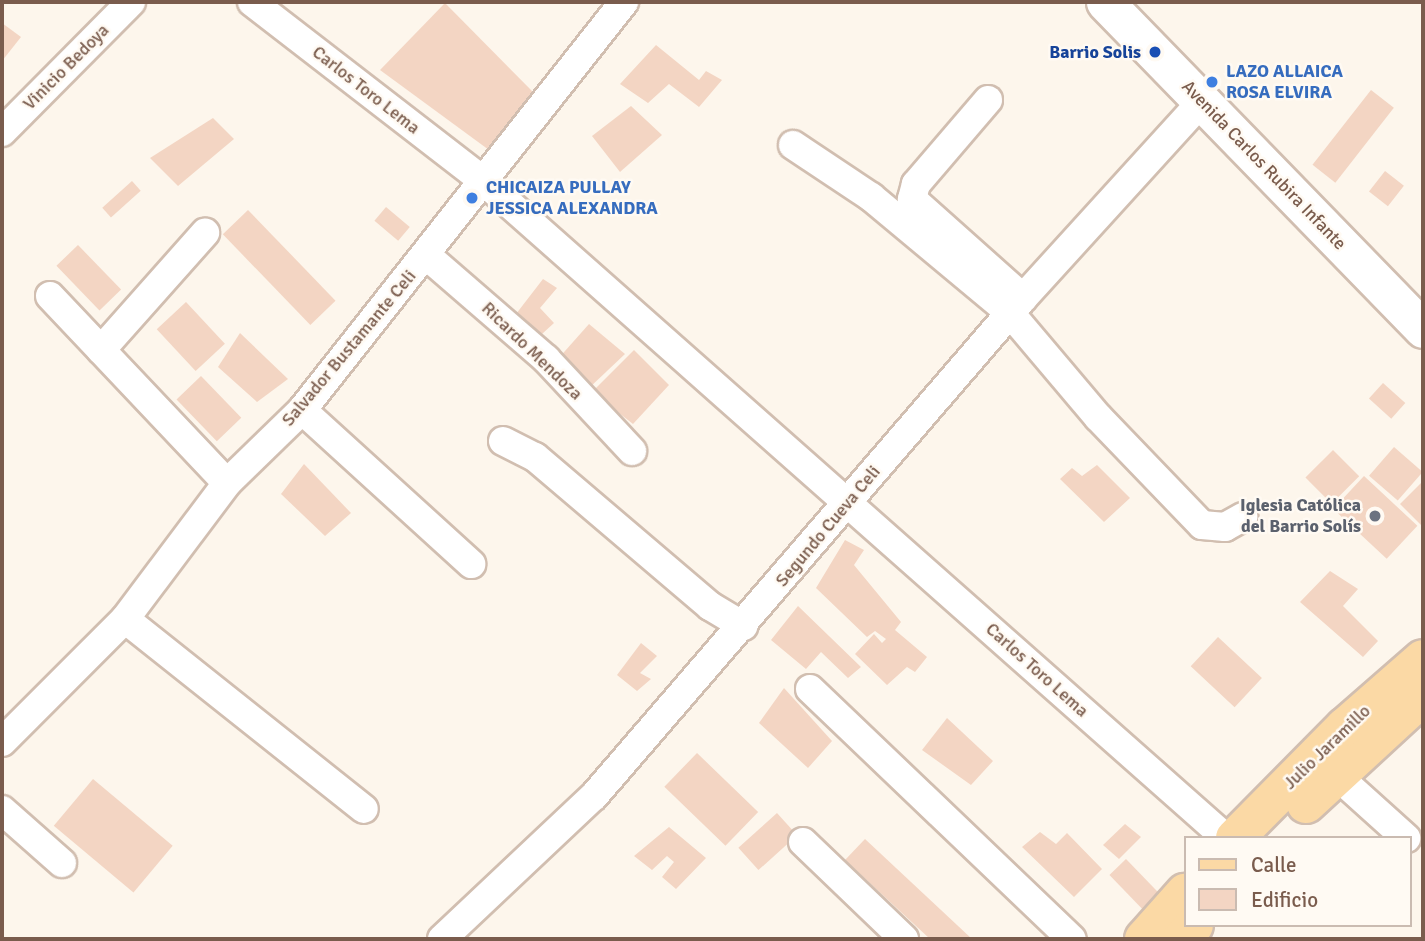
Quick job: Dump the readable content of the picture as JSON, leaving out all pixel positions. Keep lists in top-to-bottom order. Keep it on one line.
{"streets":{"main road":["Julio Jaramillo"],"street":["Vinicio Bedoya","Carlos Toro Lema","Avenida Carlos Rubira Infante","Salvador Bustamante Celi","Ricardo Mendoza","Segundo Cueva Celi"]},"crossings":[["Carlos Toro Lema","Salvador Bustamante Celi"],["Carlos Toro Lema","Segundo Cueva Celi"],["Avenida Carlos Rubira Infante","Segundo Cueva Celi"],["Salvador Bustamante Celi","Ricardo Mendoza"]],"places":["Barrio Solis","LAZO ALLAICA ROSA ELVIRA","CHICAIZA PULLAY JESSICA ALEXANDRA","Iglesia Católica del Barrio Solís"],"legend":["Calle","Edificio"]}
